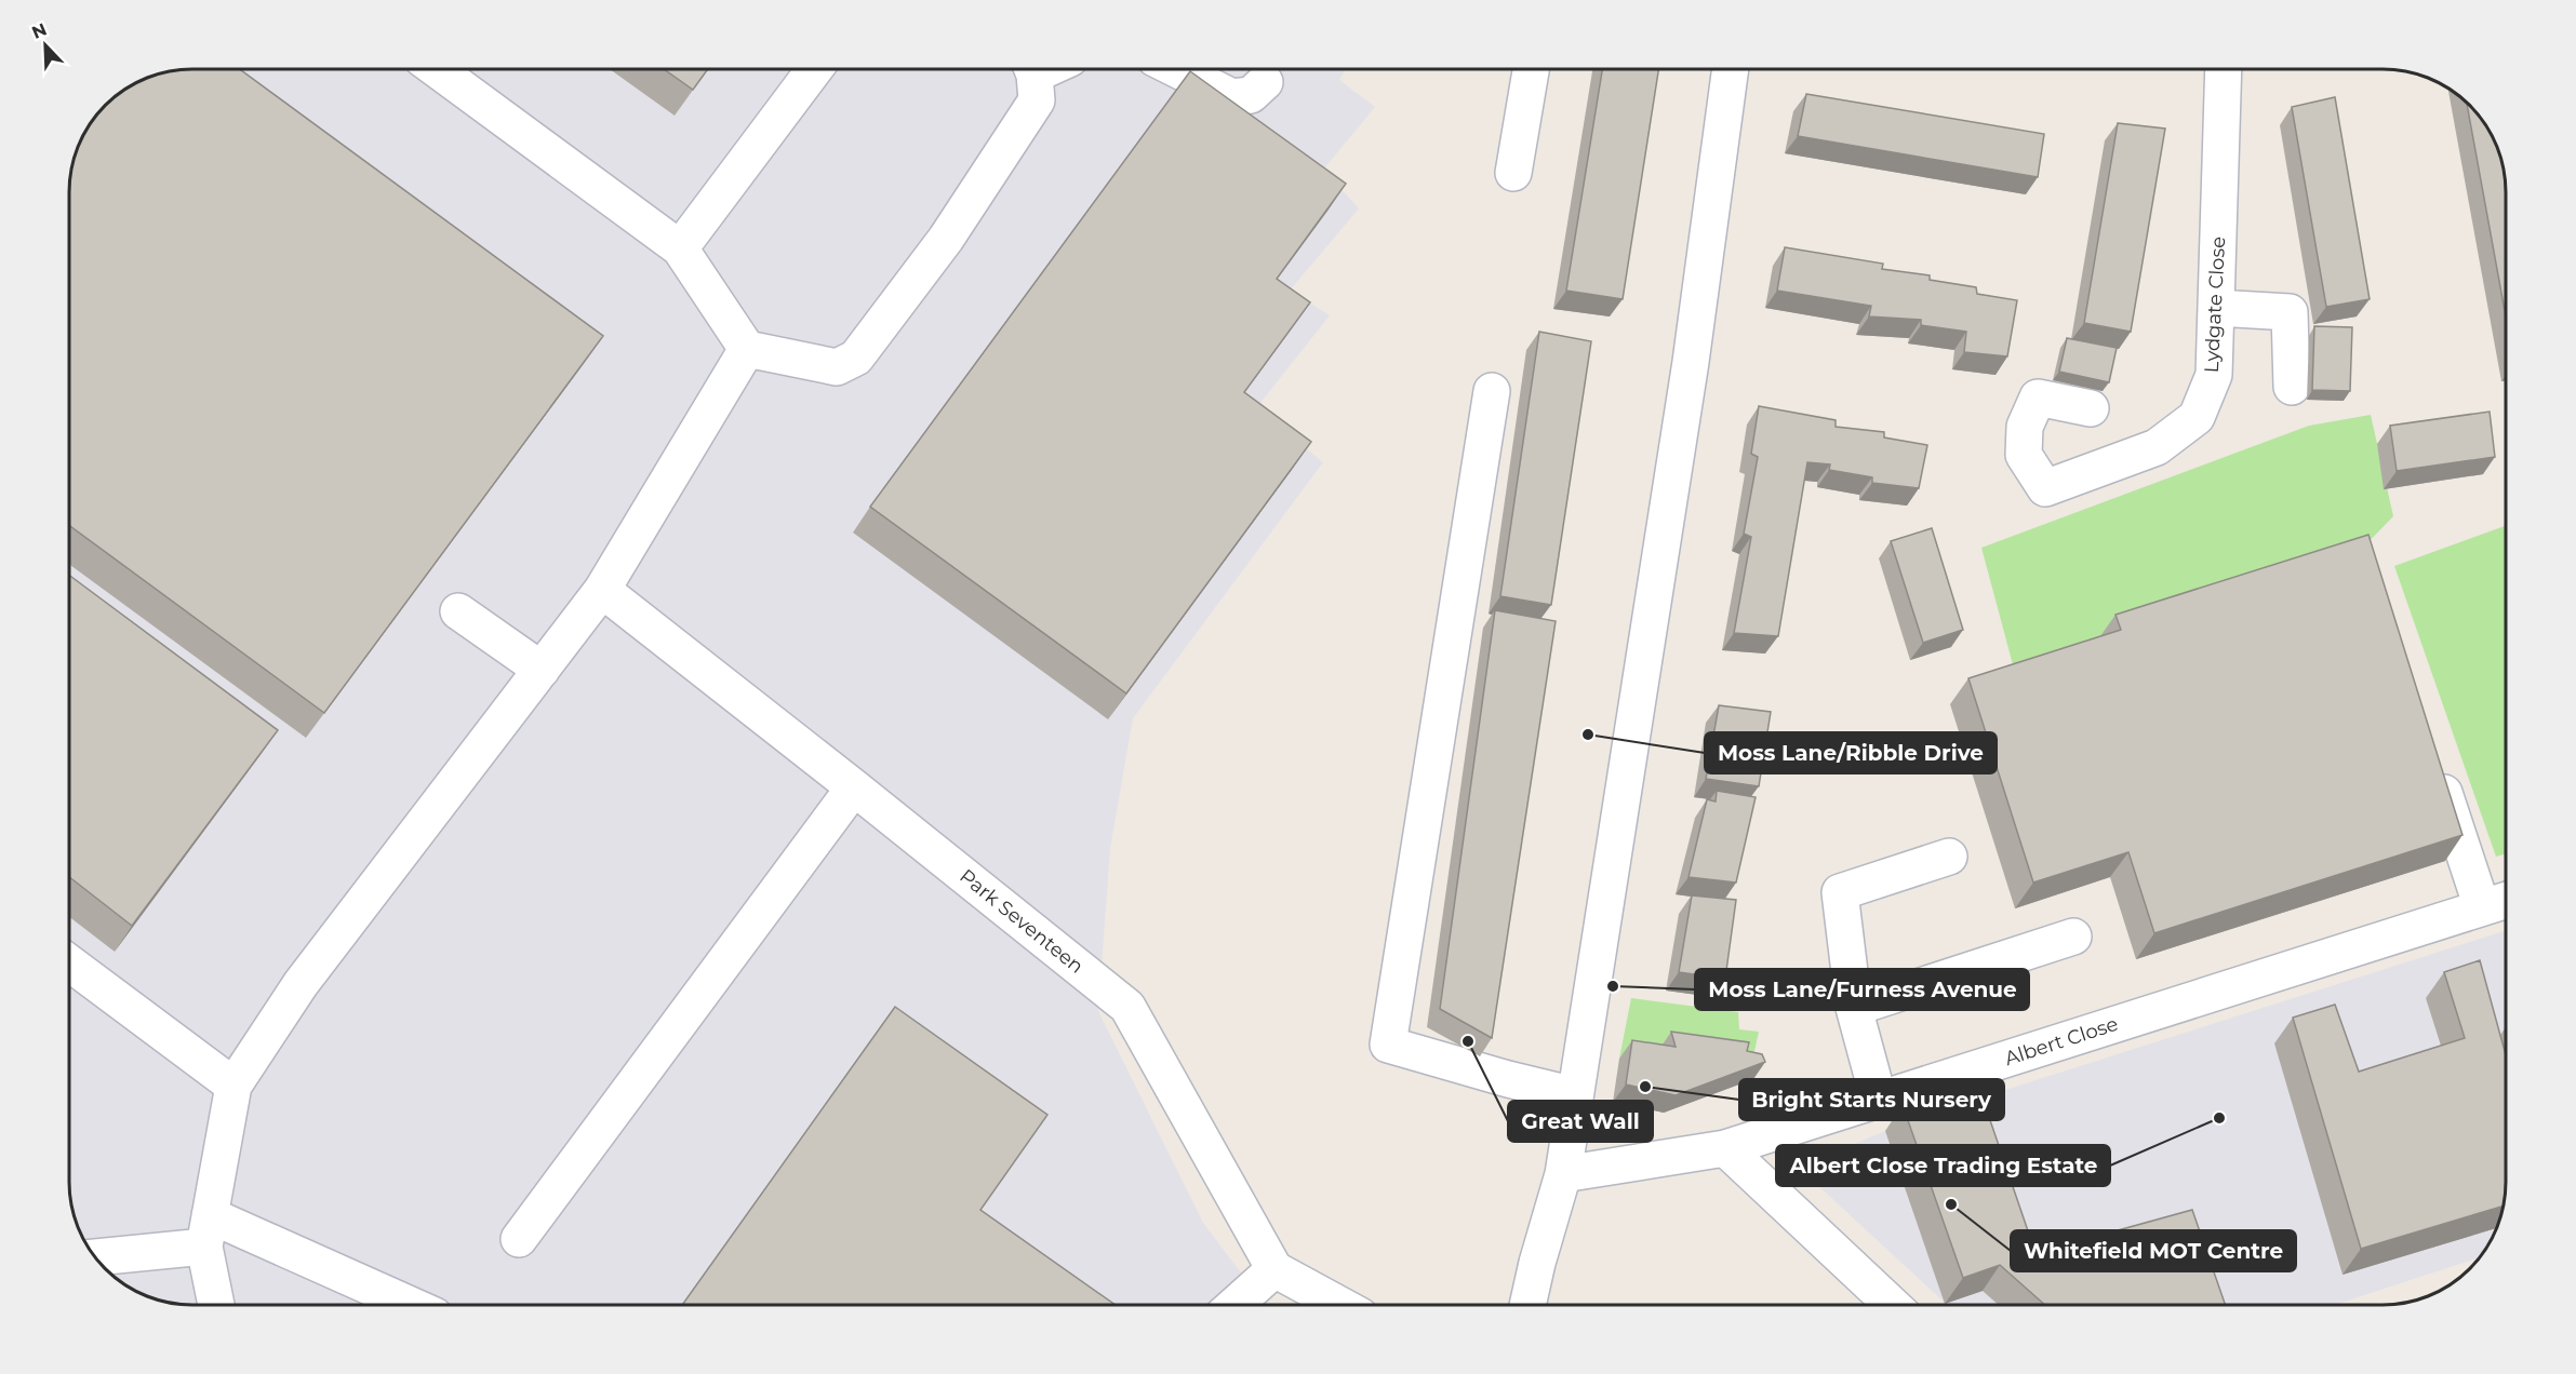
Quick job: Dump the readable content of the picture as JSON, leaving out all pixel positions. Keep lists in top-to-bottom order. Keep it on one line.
{"streets":{"street":["Lydgate Close","Park Seventeen","Albert Close"]},"places":["Moss Lane/Ribble Drive","Moss Lane/Furness Avenue","Great Wall","Bright Starts Nursery","Albert Close Trading Estate","Whitefield MOT Centre"],"north":"top left"}
